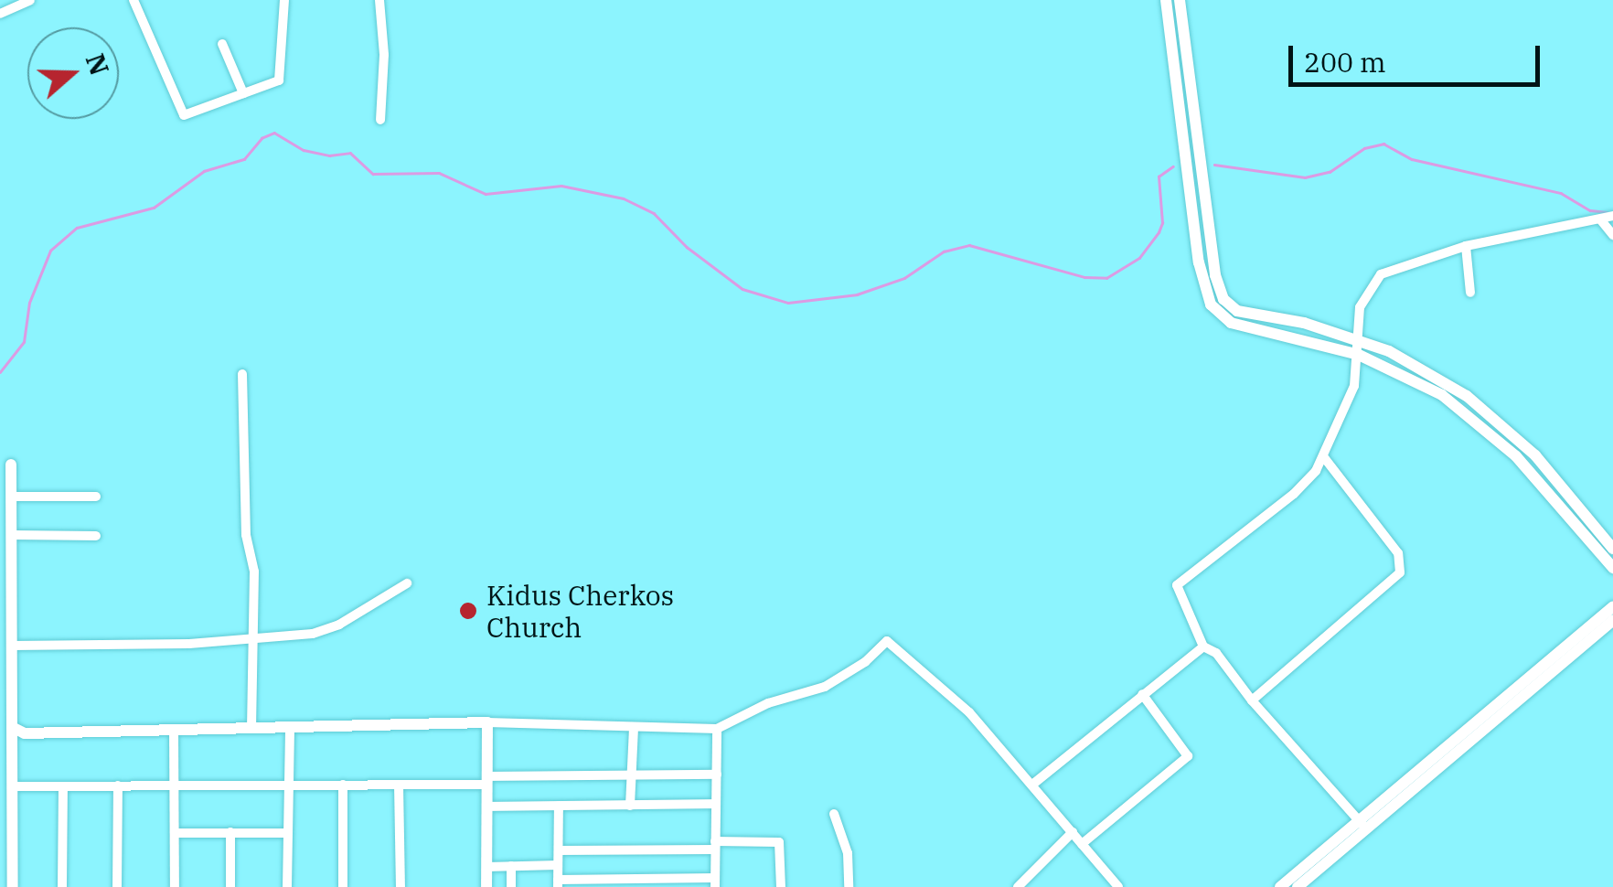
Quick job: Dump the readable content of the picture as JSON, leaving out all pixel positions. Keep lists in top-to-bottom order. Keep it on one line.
{"places":["Kidus Cherkos Church"],"scale_bar":"200 m","north":"right"}
